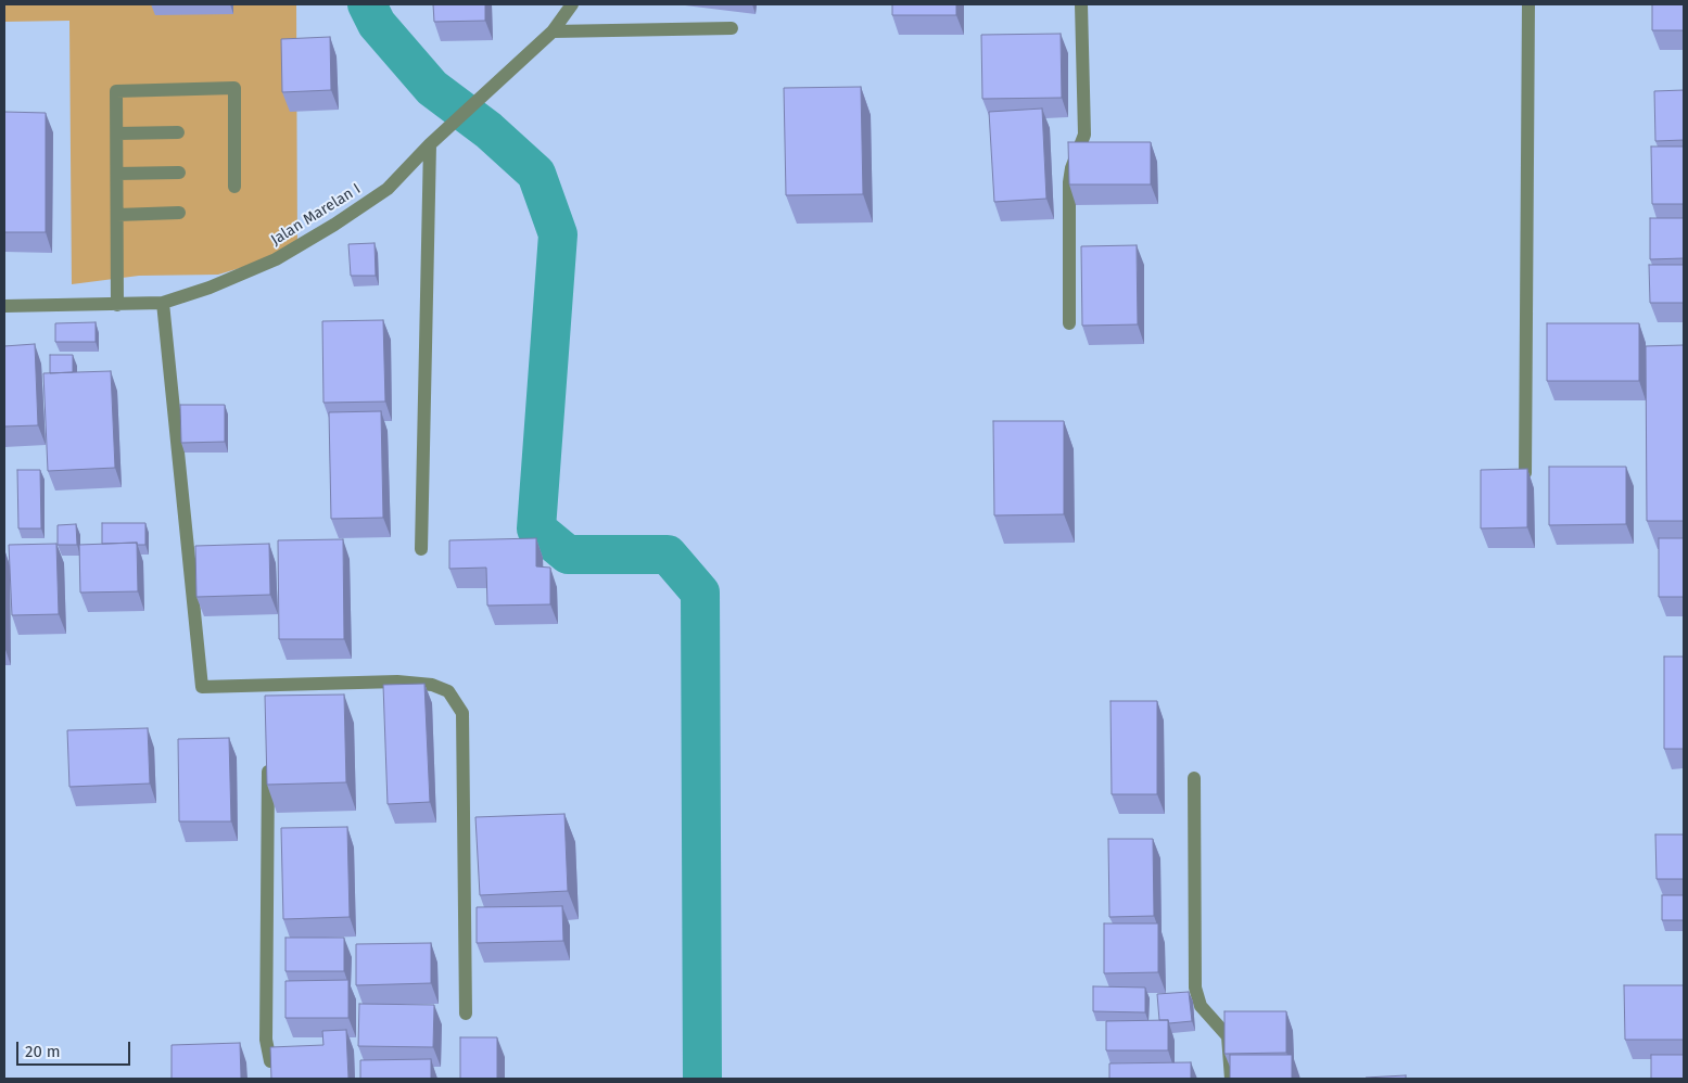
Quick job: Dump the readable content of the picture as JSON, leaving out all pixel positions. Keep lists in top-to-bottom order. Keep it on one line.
{"streets":{"street":["Jalan Marelan I"]},"scale_bar":"20 m"}
